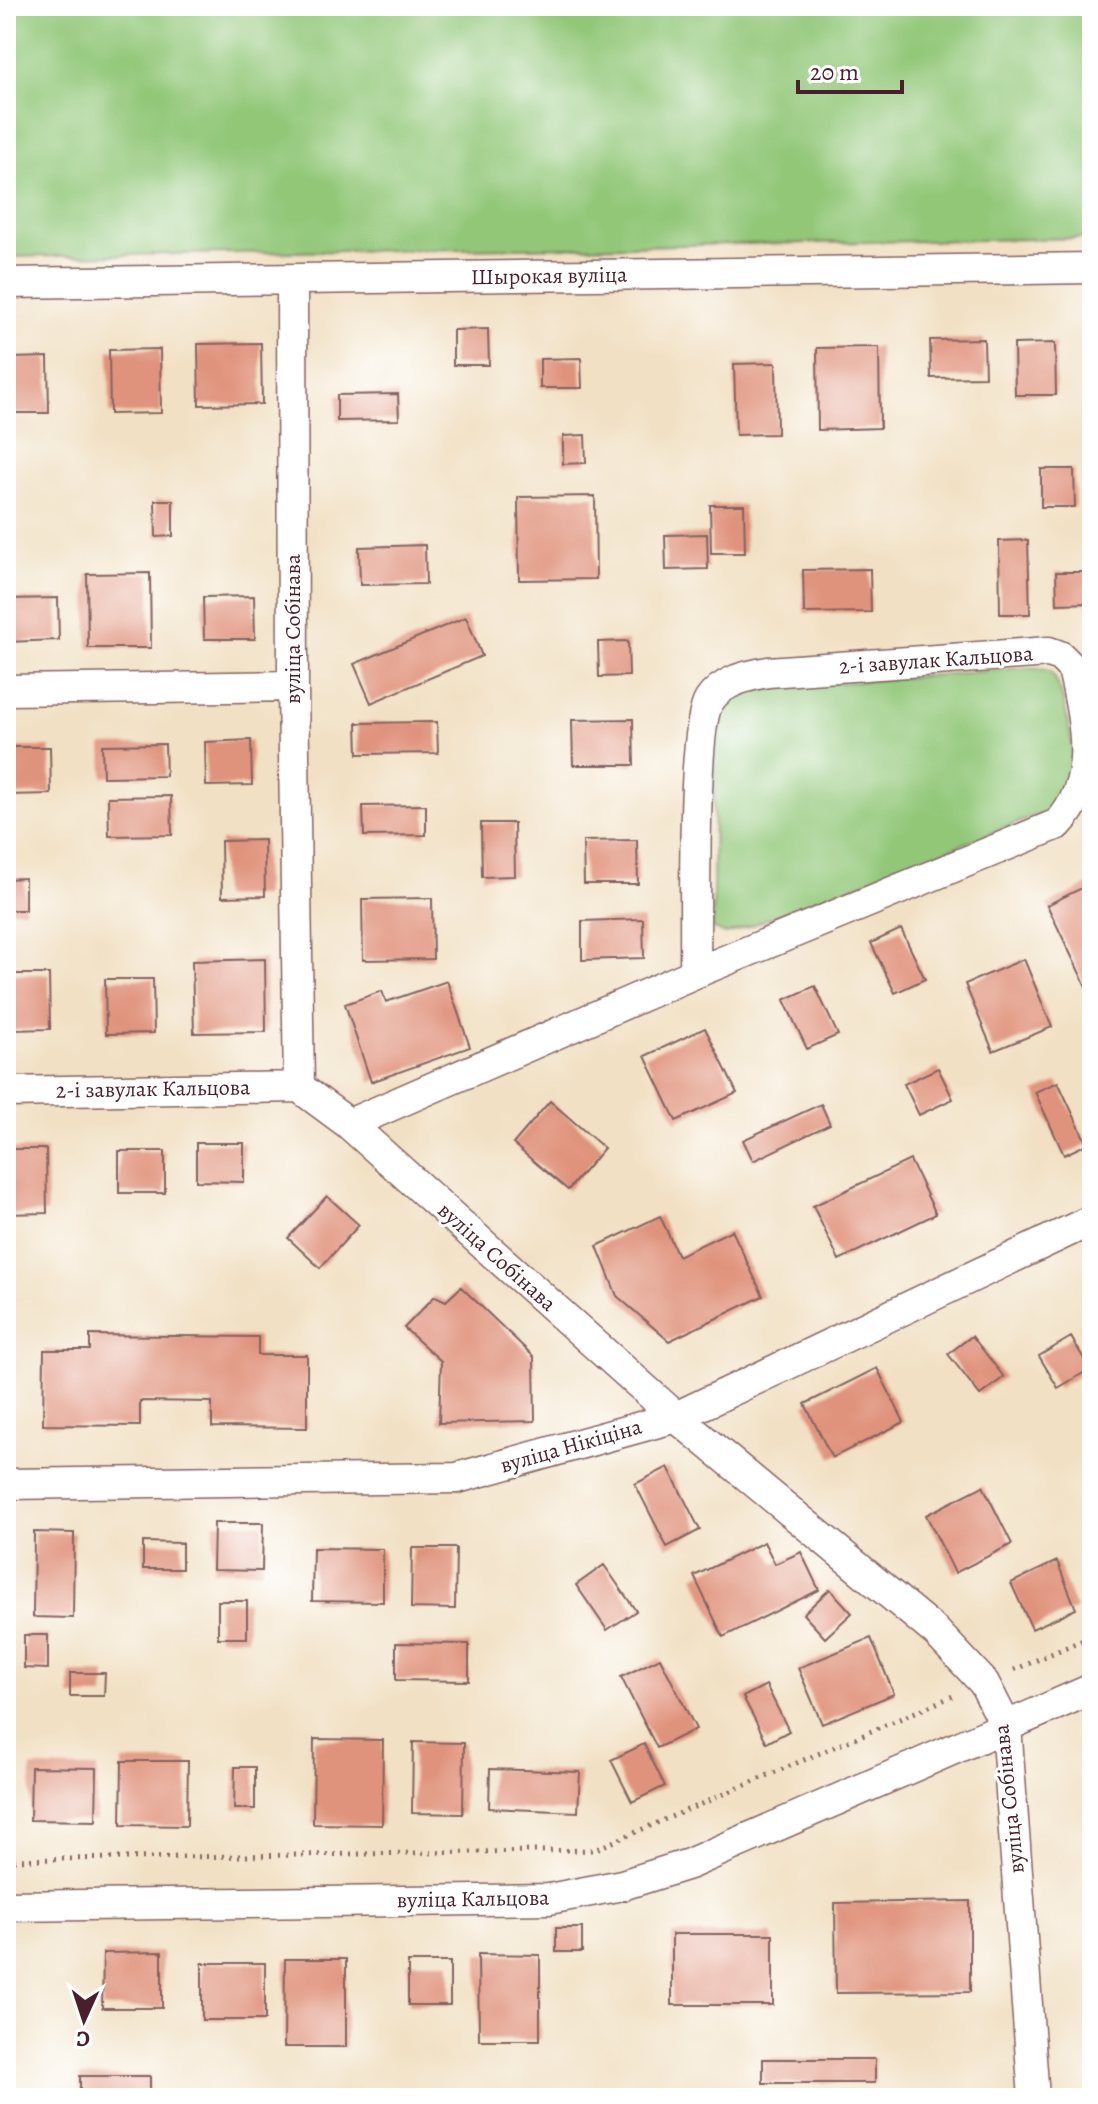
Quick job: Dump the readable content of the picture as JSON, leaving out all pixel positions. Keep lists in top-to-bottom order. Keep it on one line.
{"streets":{"street":["Шырокая вуліца","вуліца Собінава","2-і завулак Кальцова","вуліца Нікіціна","вуліца Кальцова"]},"crossings":[["Шырокая вуліца","вуліца Собінава"],["вуліца Собінава","2-і завулак Кальцова"],["вуліца Собінава","вуліца Нікіціна"],["вуліца Собінава","вуліца Кальцова"]],"scale_bar":"20 m","north":"bottom"}
